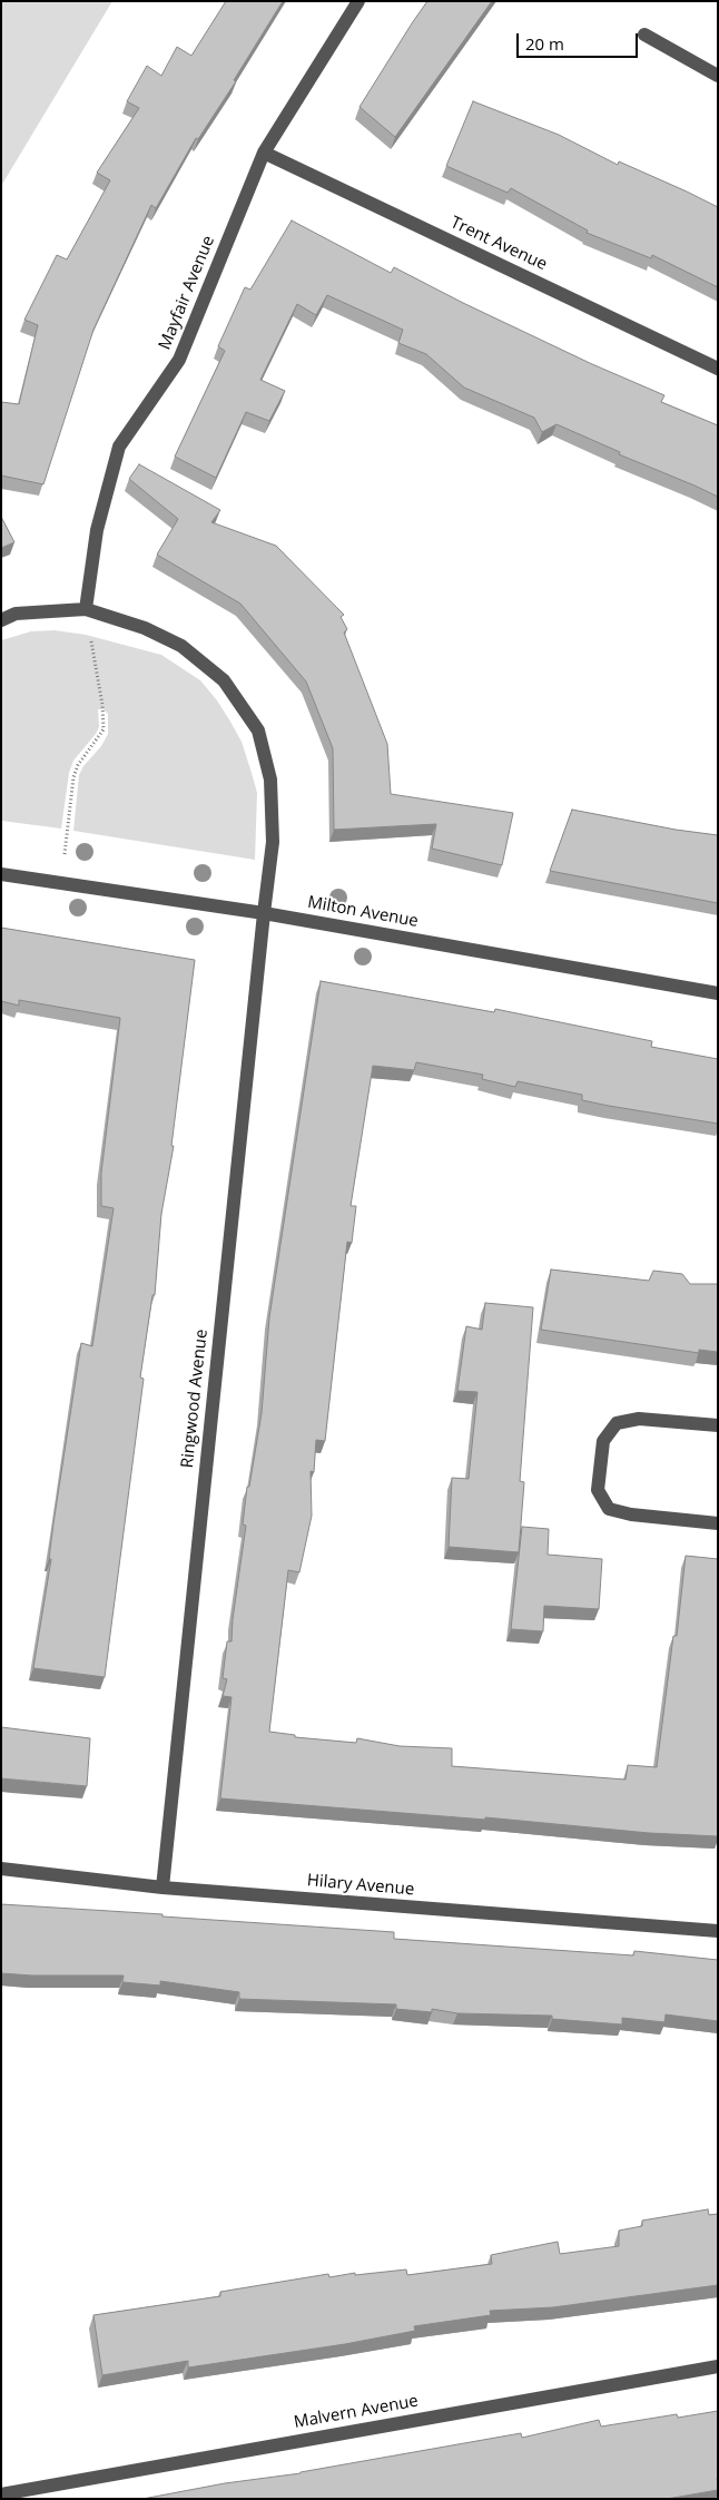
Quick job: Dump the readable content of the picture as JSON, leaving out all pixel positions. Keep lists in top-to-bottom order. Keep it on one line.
{"streets":{"street":["Trent Avenue","Mayfair Avenue","Milton Avenue","Ringwood Avenue","Hilary Avenue","Malvern Avenue"]},"crossings":[["Trent Avenue","Mayfair Avenue"],["Milton Avenue","Ringwood Avenue"],["Ringwood Avenue","Hilary Avenue"]],"scale_bar":"20 m"}
